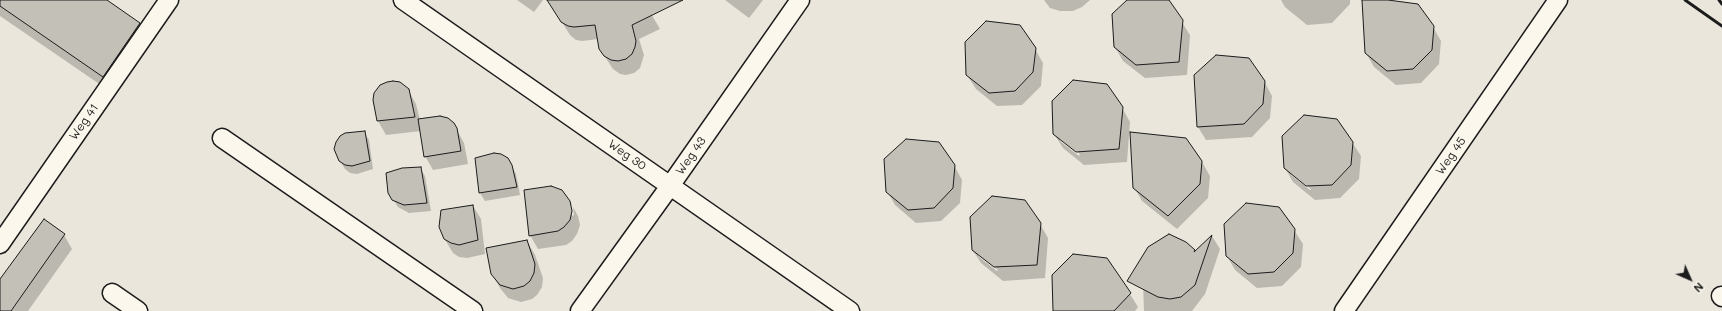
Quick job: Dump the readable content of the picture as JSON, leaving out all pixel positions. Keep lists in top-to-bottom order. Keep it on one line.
{"streets":{"lane":["Weg 41","Weg 30","Weg 43","Weg 45"]},"crossings":[["Weg 30","Weg 43"]],"north":"bottom right"}
